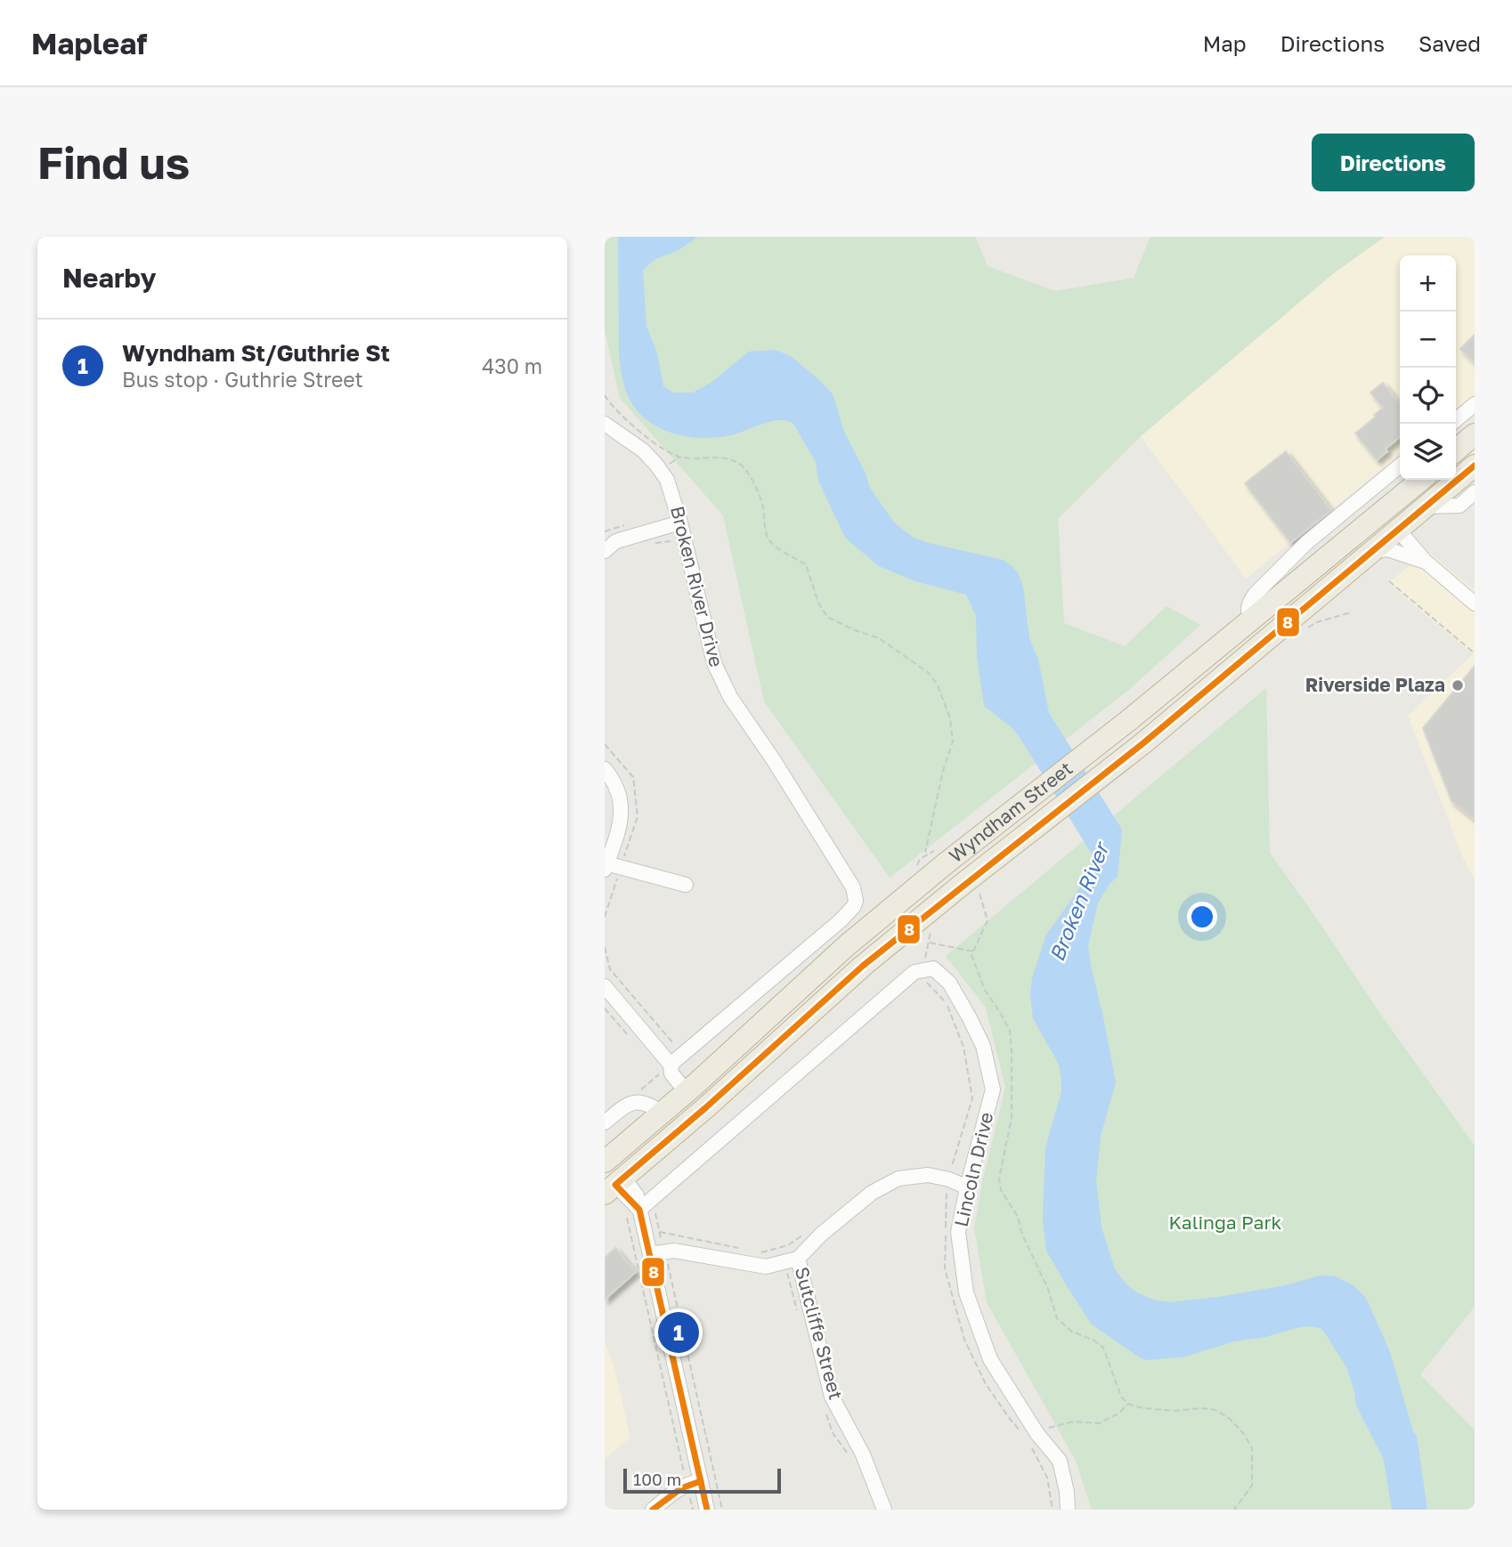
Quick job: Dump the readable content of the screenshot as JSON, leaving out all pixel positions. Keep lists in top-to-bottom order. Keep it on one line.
{"streets":{"highway":["Wyndham Street"],"street":["Broken River Drive","Lincoln Drive","Sutcliffe Street"]},"water":["Broken River"],"parks":["Kalinga Park"],"places":["Riverside Plaza"],"lines":["transit line 8"],"scale_bar":"100 m","page":{"header":"Mapleaf","nav":["Map","Directions","Saved"],"buttons":"Directions","title":"Find us","heading":"Nearby","map_buttons":["+","−"],"list":[{"mark":"1","name":"Wyndham St/Guthrie St","note":"Bus stop · Guthrie Street","value":"430 m"}],"pins":"1","scale":"100 m"}}
